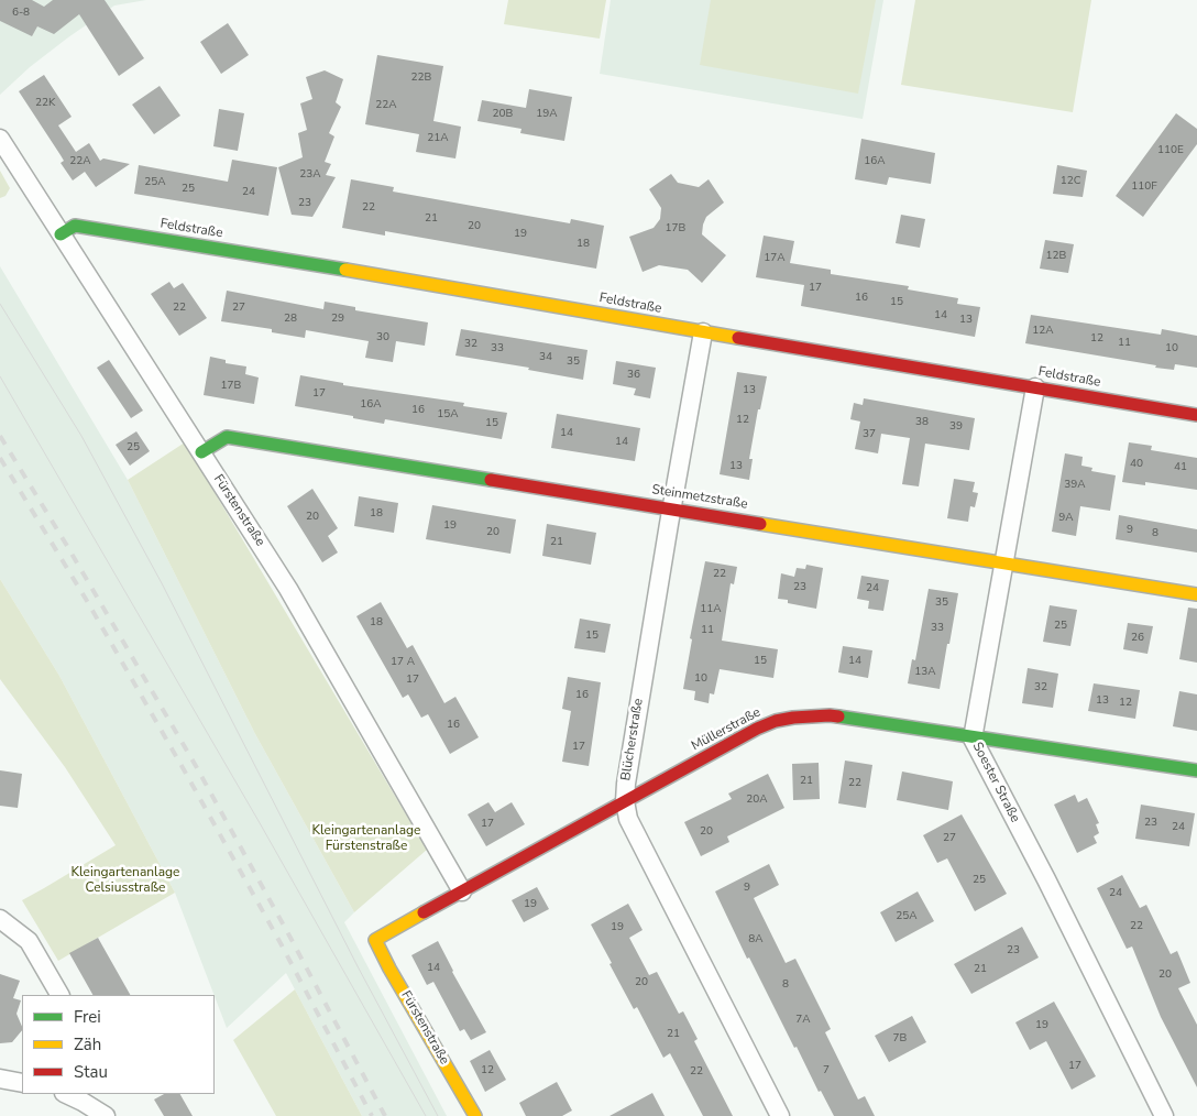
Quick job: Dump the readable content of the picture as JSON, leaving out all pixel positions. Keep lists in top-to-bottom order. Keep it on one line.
{"streets":{"street":["Feldstraße","Steinmetzstraße","Fürstenstraße","Müllerstraße","Blücherstraße","Soester Straße"]},"crossings":[["Feldstraße","Fürstenstraße"],["Feldstraße","Blücherstraße"],["Feldstraße","Soester Straße"],["Steinmetzstraße","Fürstenstraße"],["Steinmetzstraße","Blücherstraße"],["Steinmetzstraße","Soester Straße"],["Fürstenstraße","Müllerstraße"],["Müllerstraße","Blücherstraße"],["Müllerstraße","Soester Straße"]],"parks":["Kleingartenanlage Fürstenstraße","Kleingartenanlage Celsiusstraße"],"house_numbers":["6-8","22B","22K","22A","20B","19A","21A","110E","22A","16A","23A","12C","25A","110F","25","24","23","22","21","20","17B","19","18","12B","17A","17","16","15","22","27","14","28","29","13","12A","30","12","11","32","33","10","34","35","36","17B","13","17","16A","16","15A","12","38","15","39","14","37","14","25","40","13","41","39A","18","20","9A","19","9","20","8","21","22","23","24","35","11A","18","25","33","11","15","26","15","14","17 A","13A","10","17","32","16","13","12","16","17","21","22","20A","23","17","24","20","27","25","9","24","19","25A","22","19","8A","23","14","21","20","20","8","7A","19","21","7B","17","12","7","22"],"legend":["Frei","Zäh","Stau"]}
